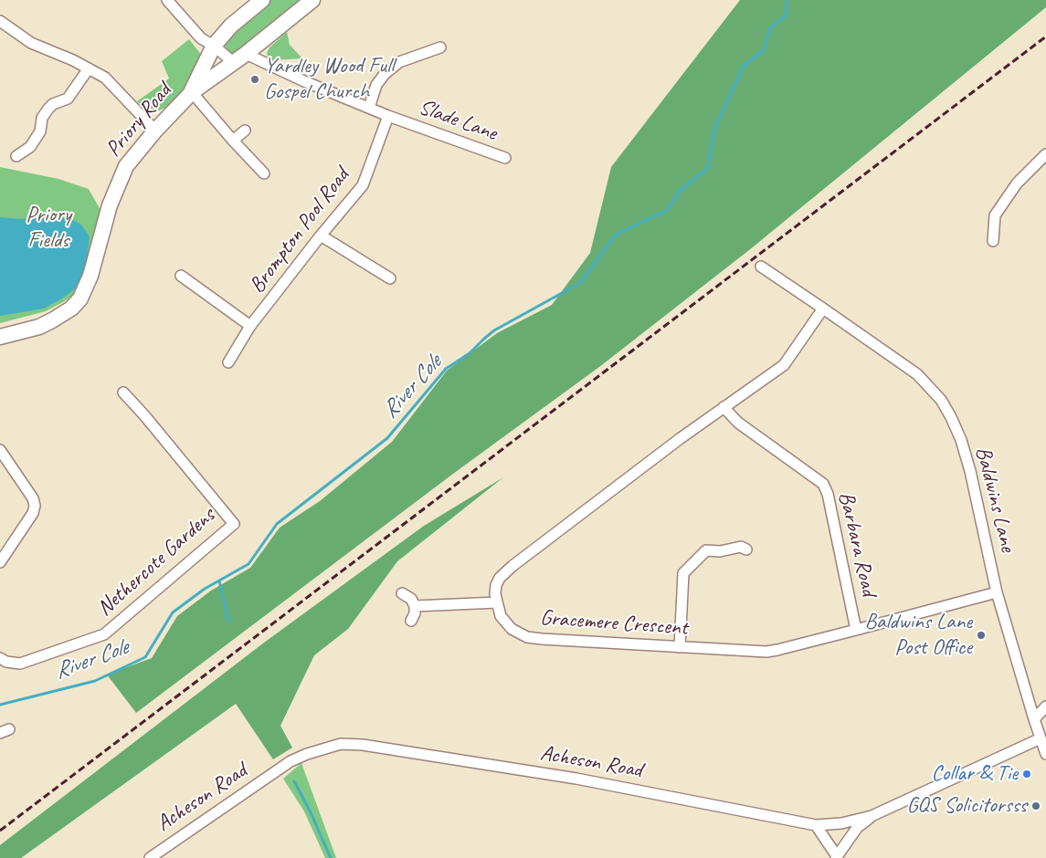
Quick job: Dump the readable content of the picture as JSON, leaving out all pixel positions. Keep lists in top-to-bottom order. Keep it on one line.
{"streets":{"street":["Priory Road","Slade Lane","Brompton Pool Road","Baldwins Lane","Barbara Road","Nethercote Gardens","Gracemere Crescent","Acheson Road"]},"crossings":[["Priory Road","Slade Lane"],["Slade Lane","Brompton Pool Road"],["Baldwins Lane","Gracemere Crescent"],["Baldwins Lane","Acheson Road"],["Barbara Road","Gracemere Crescent"]],"water":["River Cole"],"parks":["Priory Fields"],"places":["Yardley Wood Full Gospel Church","Baldwins Lane Post Office","Collar & Tie","GQS Solicitorsss"]}
